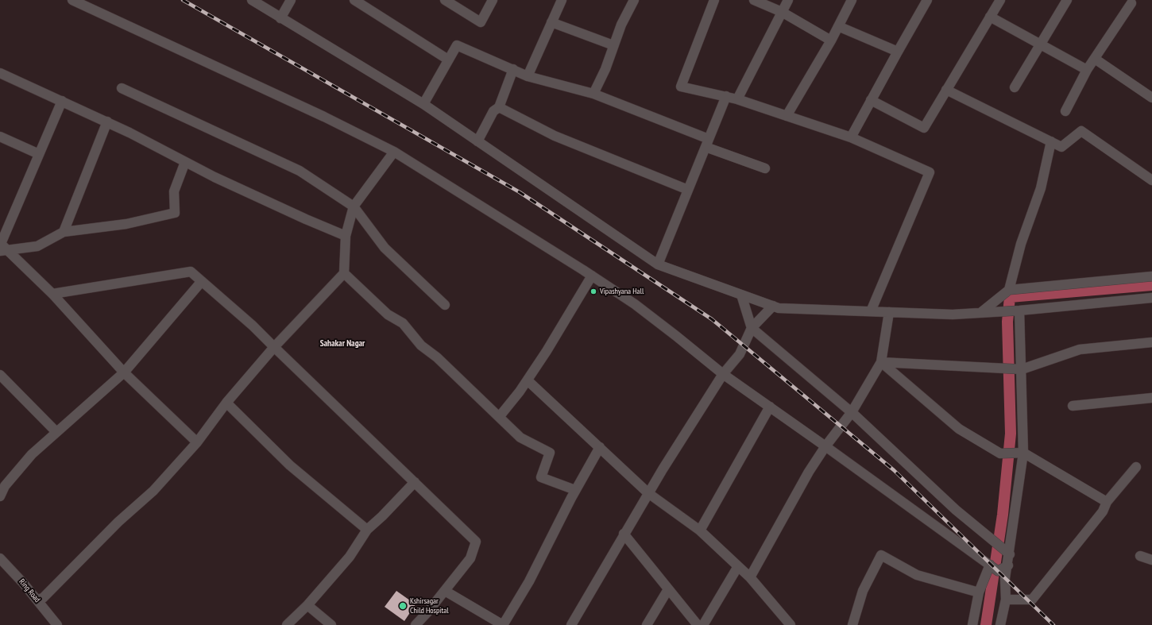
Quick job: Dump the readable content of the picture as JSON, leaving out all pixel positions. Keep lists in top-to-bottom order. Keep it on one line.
{"streets":{"street":["Ring Road"]},"districts":["Sahakar Nagar"],"places":["Vipashyana Hall","Kshirsagar Child Hospital"]}
